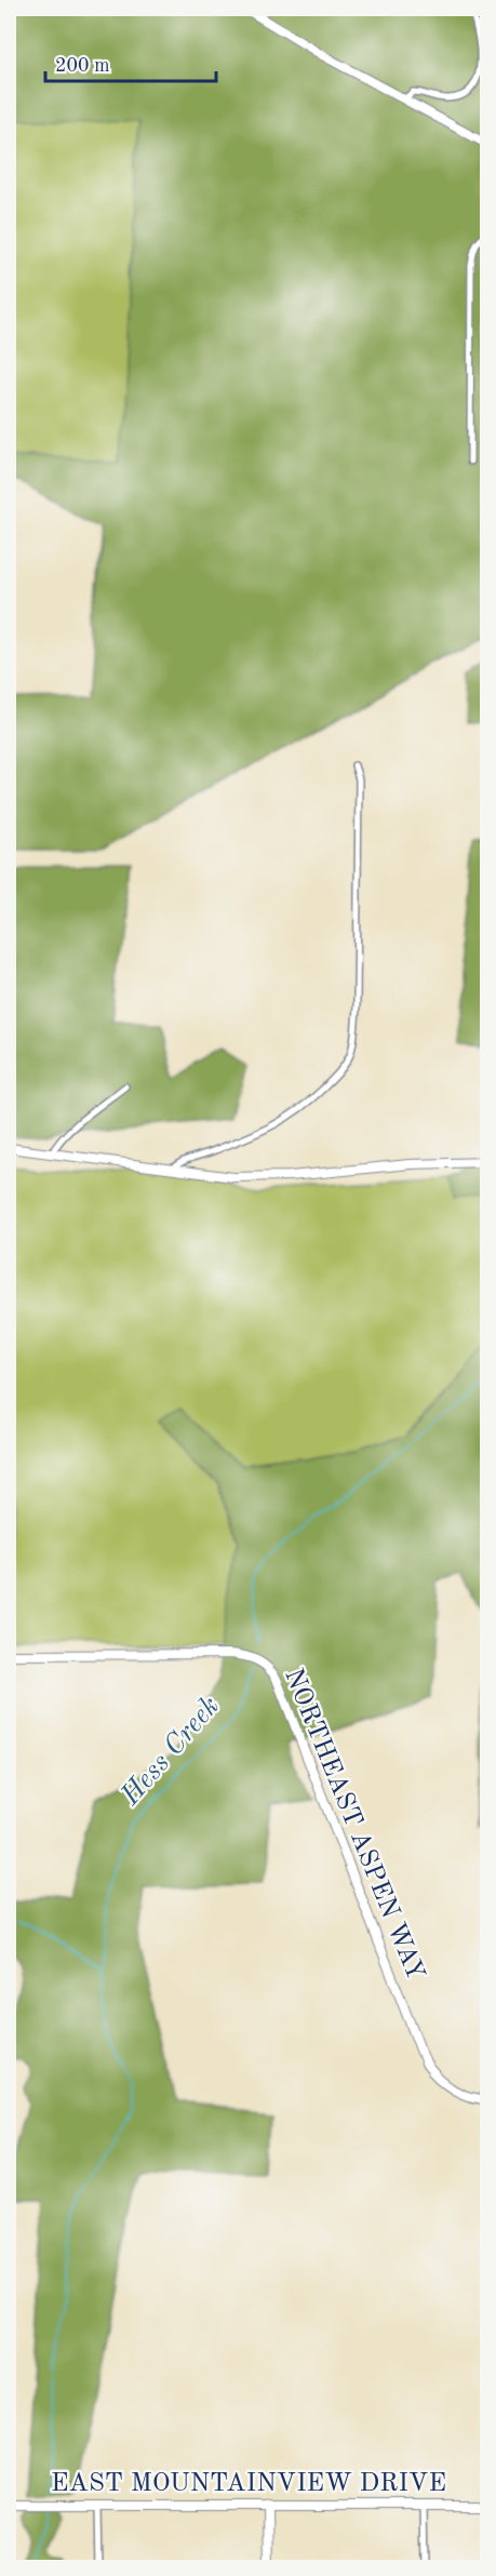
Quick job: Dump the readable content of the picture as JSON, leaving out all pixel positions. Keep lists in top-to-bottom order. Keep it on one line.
{"streets":{"street":["NORTHEAST ASPEN WAY","EAST MOUNTAINVIEW DRIVE"]},"water":["Hess Creek"],"scale_bar":"200 m"}
